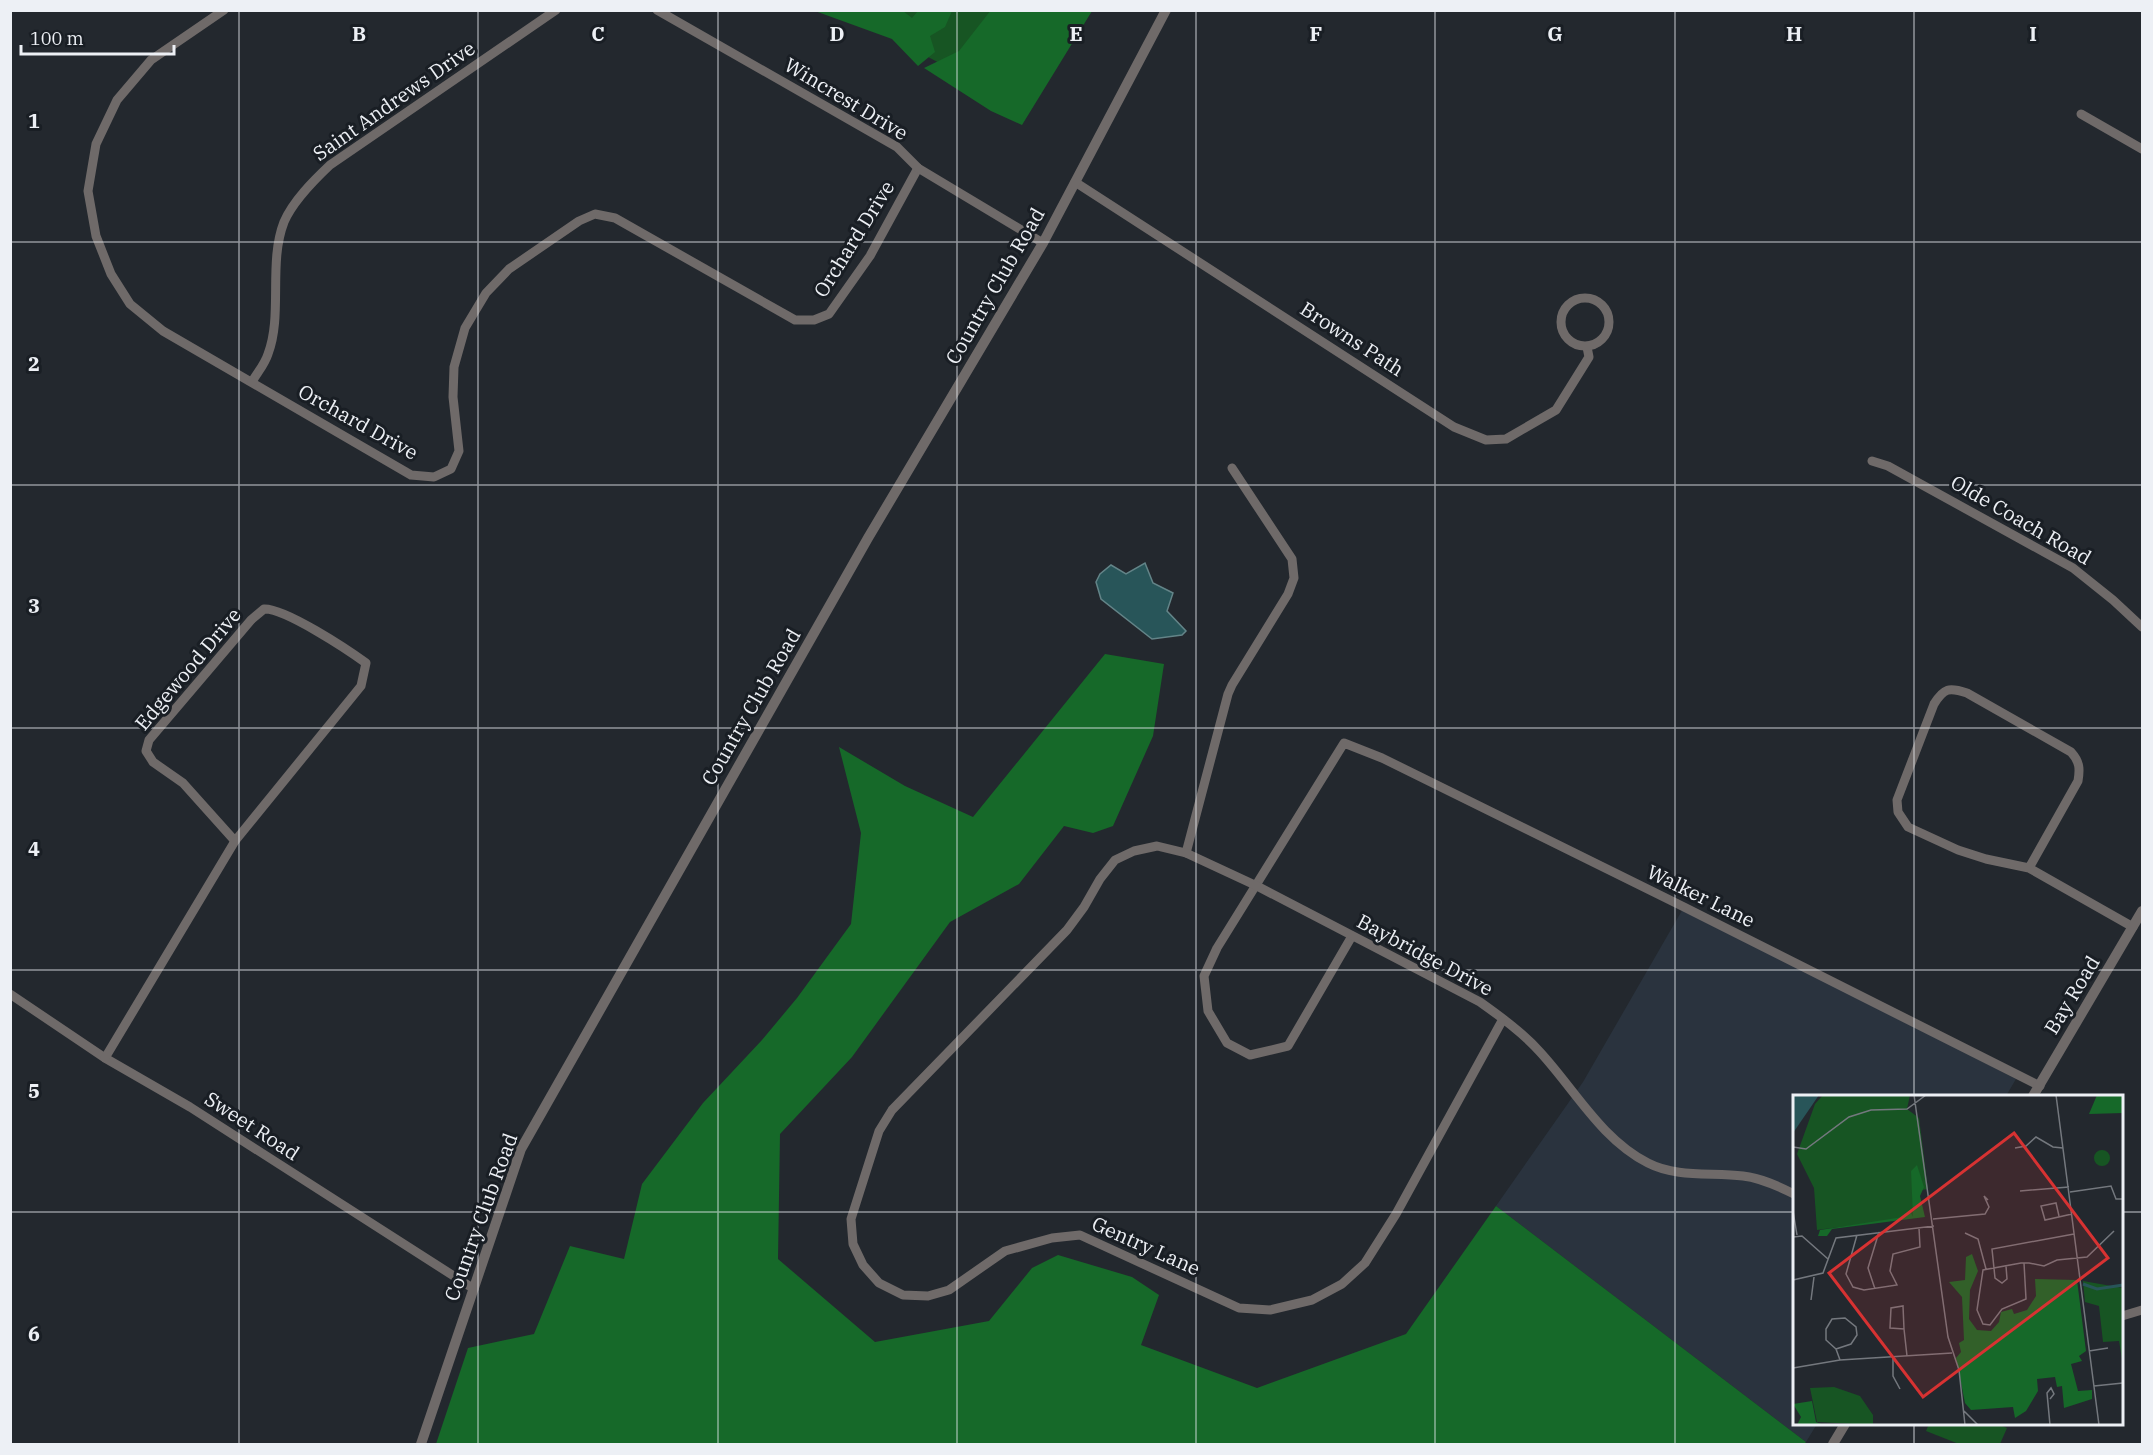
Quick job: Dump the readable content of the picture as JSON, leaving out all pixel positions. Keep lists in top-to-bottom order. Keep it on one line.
{"streets":{"street":["Wincrest Drive","Saint Andrews Drive","Orchard Drive","Country Club Road","Browns Path","Olde Coach Road","Edgewood Drive","Walker Lane","Baybridge Drive","Bay Road","Sweet Road","Gentry Lane"]},"crossings":[["Wincrest Drive","Orchard Drive"],["Wincrest Drive","Country Club Road"],["Saint Andrews Drive","Orchard Drive"],["Country Club Road","Browns Path"],["Country Club Road","Sweet Road"],["Edgewood Drive","Sweet Road"],["Walker Lane","Baybridge Drive"],["Walker Lane","Bay Road"],["Walker Lane","Gentry Lane"],["Baybridge Drive","Gentry Lane"]],"scale_bar":"100 m","grid":{"columns":["B","C","D","E","F","G","H","I"],"rows":["1","2","3","4","5","6"]}}
